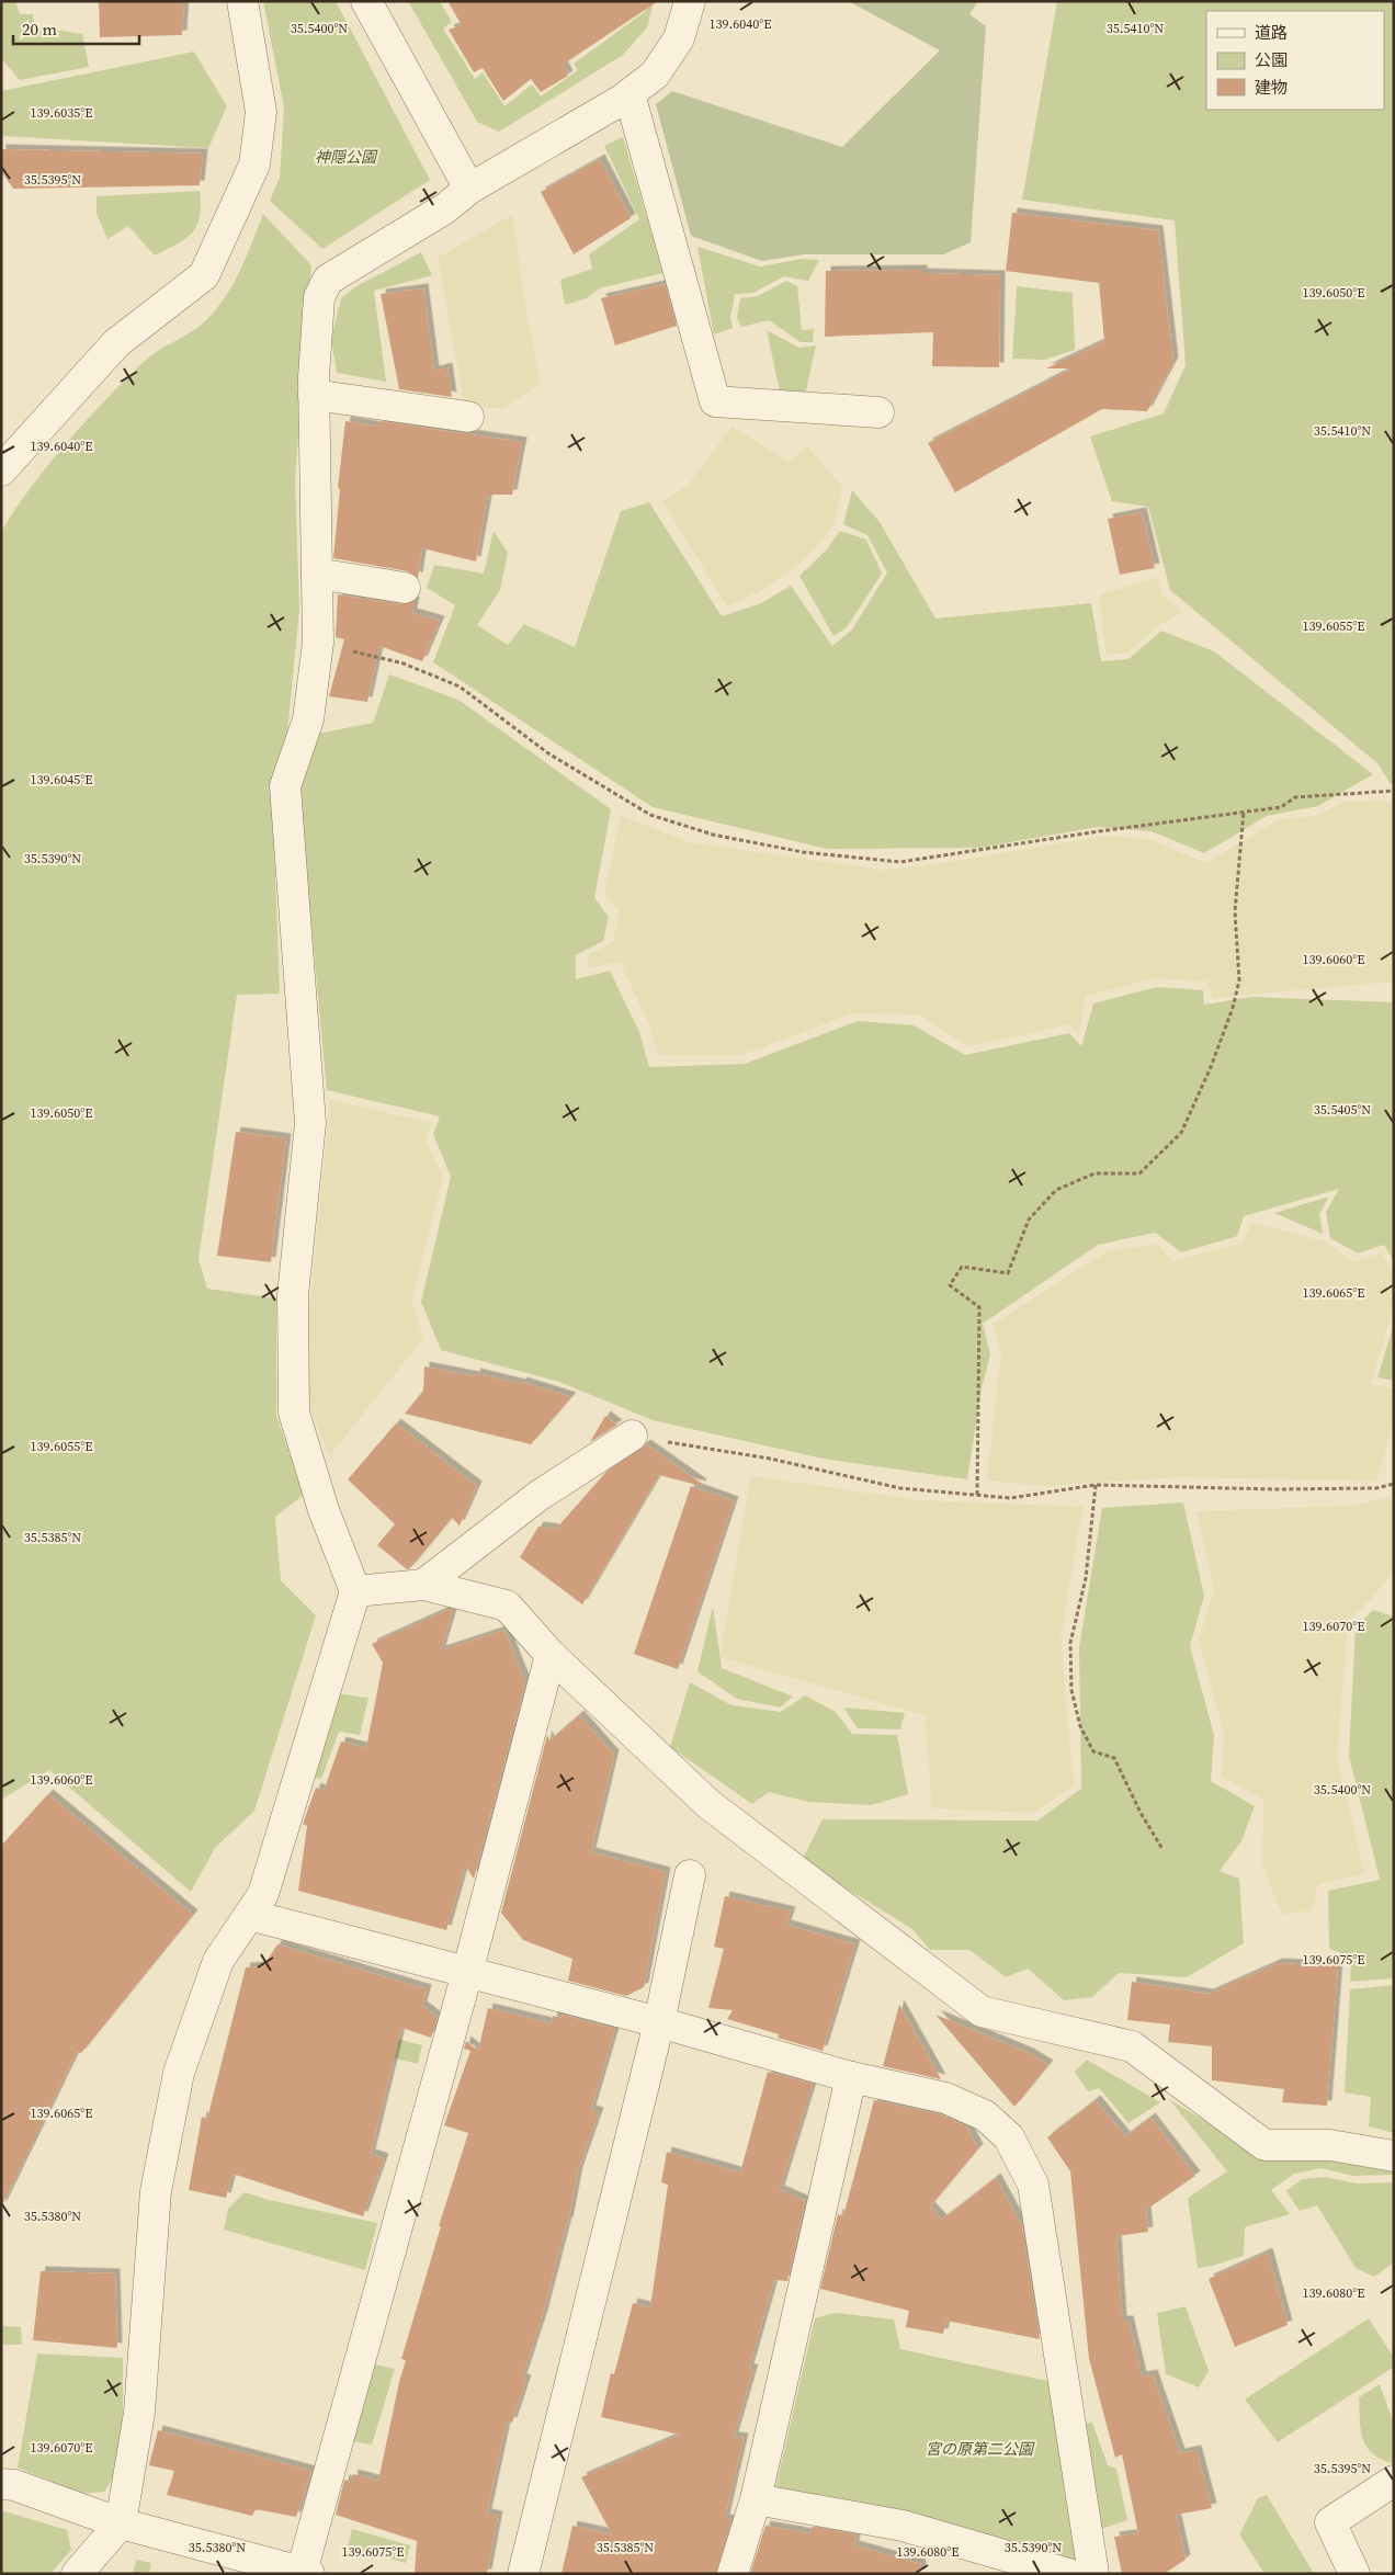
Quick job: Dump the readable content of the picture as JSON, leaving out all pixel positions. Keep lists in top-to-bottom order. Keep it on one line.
{"parks":["神隠公園","宮の原第二公園"],"legend":["道路","公園","建物"],"scale_bar":"20 m","coordinates":["139.6040°E","35.5400°N","35.5410°N","139.6035°E","35.5395°N","139.6050°E","139.6055°E","139.6045°E","35.5390°N","139.6060°E","35.5405°N","139.6065°E","35.5385°N","139.6070°E","139.6075°E","35.5380°N","139.6080°E"]}
